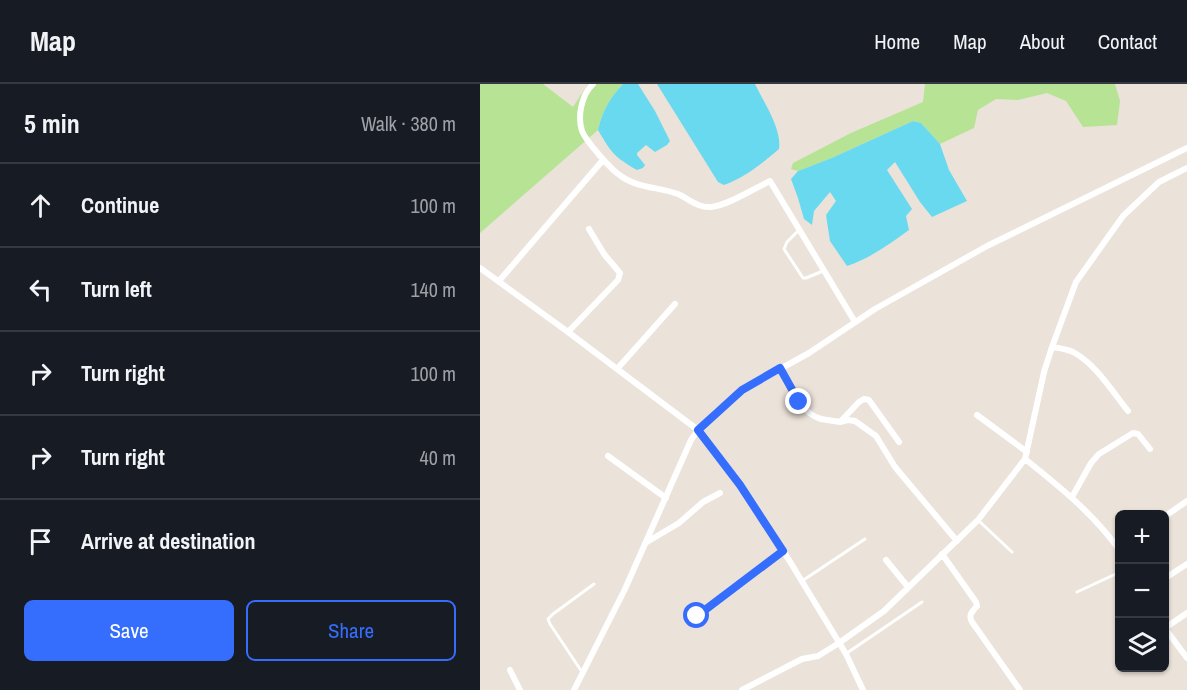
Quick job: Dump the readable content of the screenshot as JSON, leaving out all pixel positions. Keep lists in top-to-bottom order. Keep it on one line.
{"page":{"header":"Map","nav":["Home","Map","About","Contact"],"heading":["5 min","Walk · 380 m"],"list":[["Continue","100 m"],["Turn left","140 m"],["Turn right","100 m"],["Turn right","40 m"],"Arrive at destination"],"map_buttons":["+","−"],"buttons":["Save","Share"]}}
